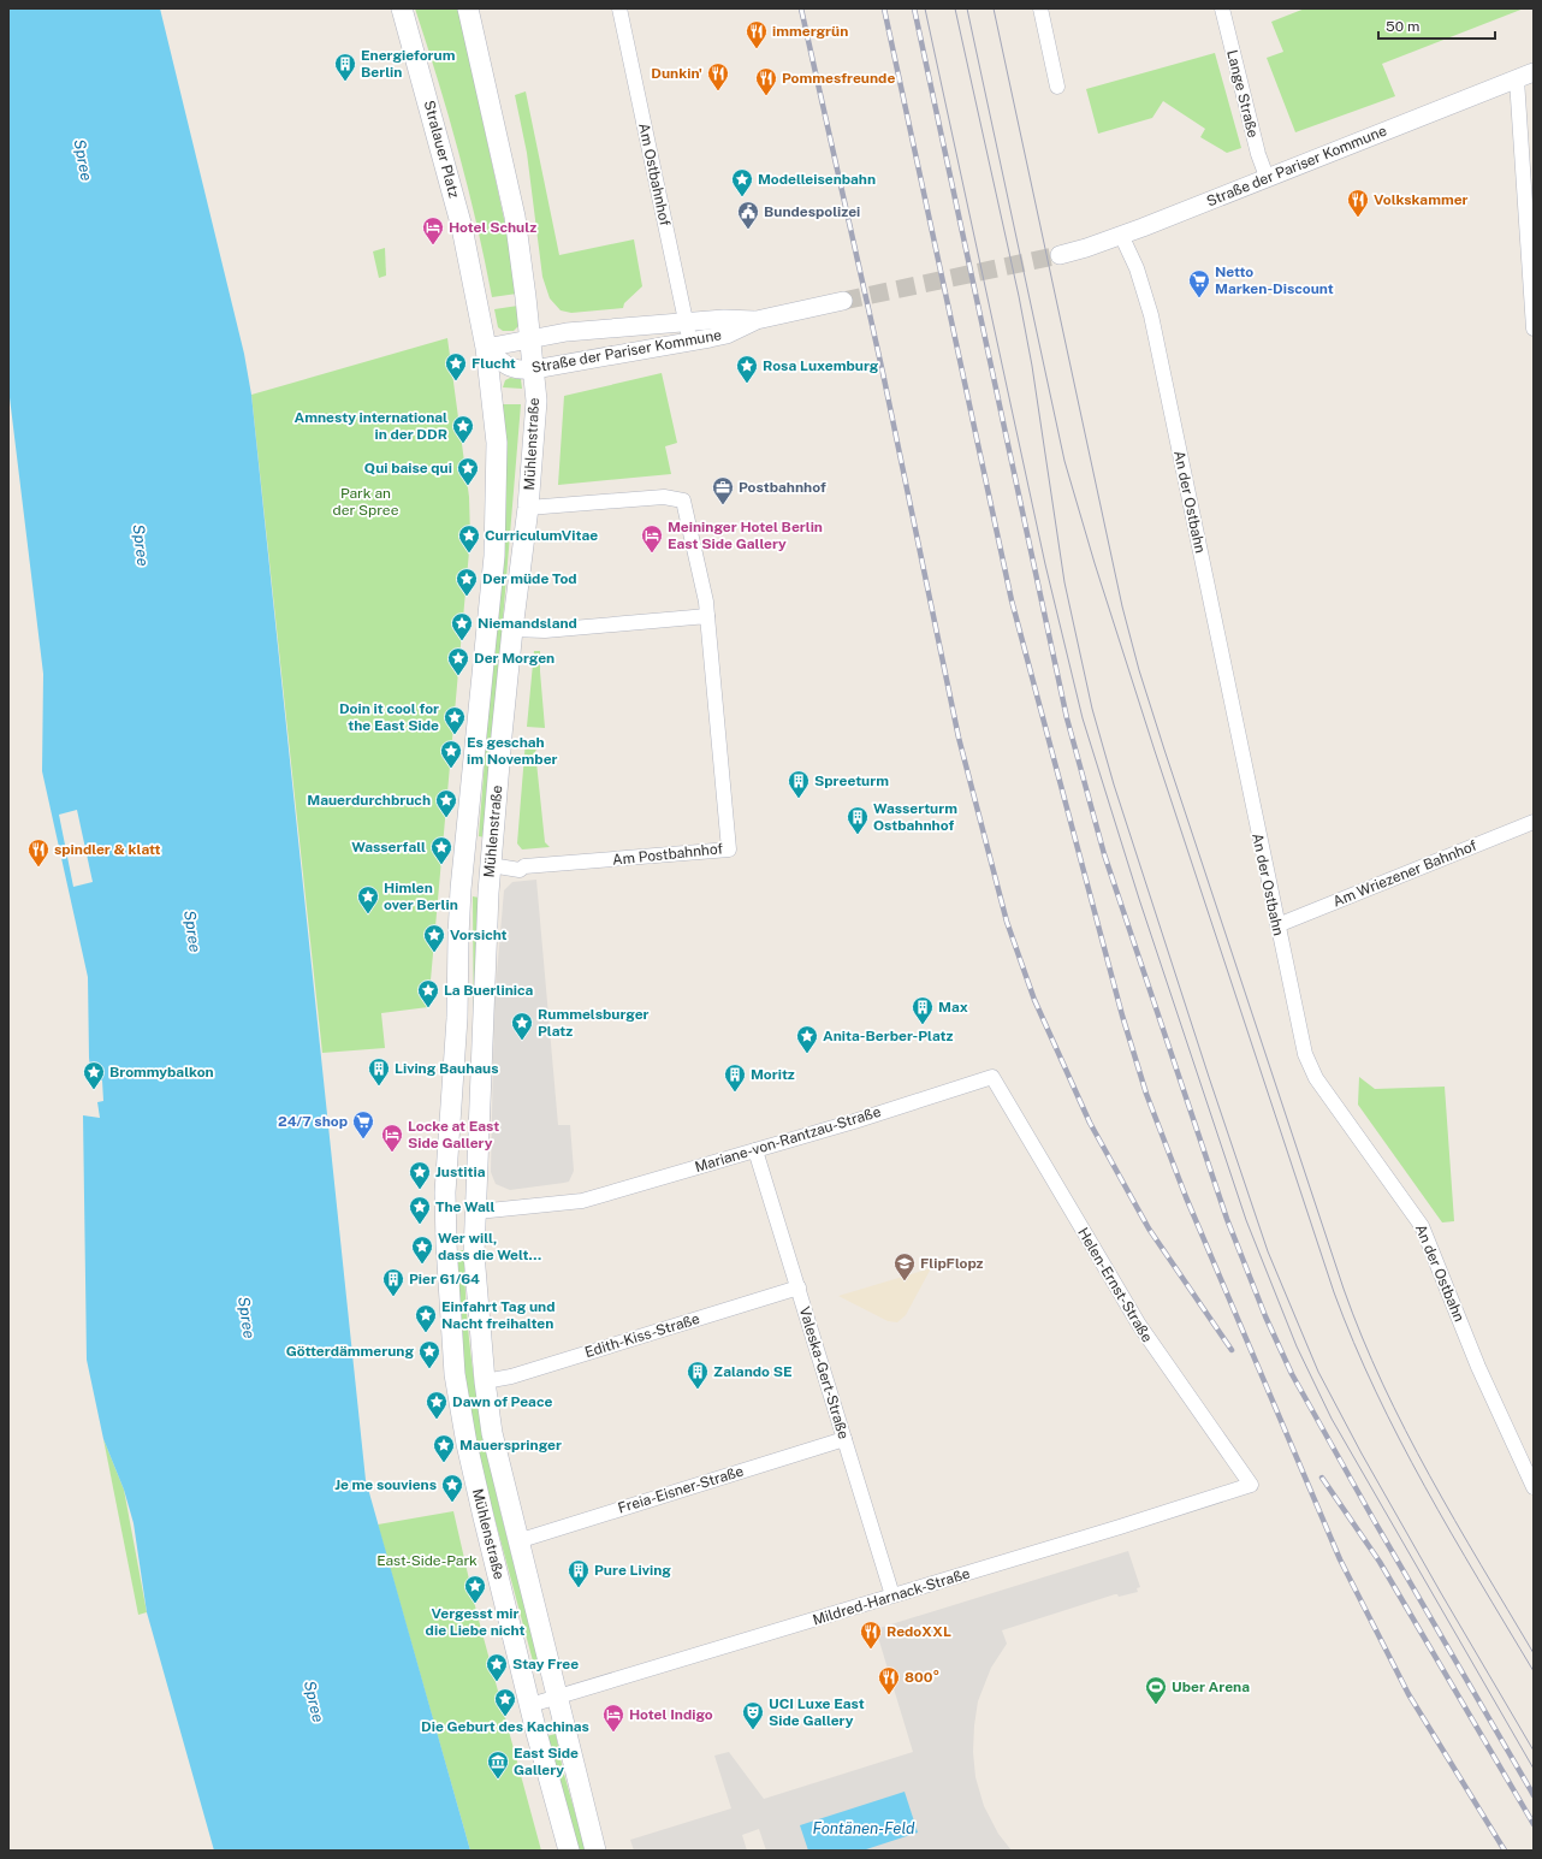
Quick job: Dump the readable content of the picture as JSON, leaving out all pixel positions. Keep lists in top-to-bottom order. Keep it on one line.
{"streets":{"main road":["Stralauer Platz","Mühlenstraße"],"street":["Lange Straße","Straße der Pariser Kommune","Am Ostbahnhof","An der Ostbahn","Am Postbahnhof","Am Wriezener Bahnhof","Mariane-von-Rantzau-Straße","Helen-Ernst-Straße","Edith-Kiss-Straße","Valeska-Gert-Straße","Freia-Eisner-Straße","Mildred-Harnack-Straße"]},"crossings":[["Lange Straße","Straße der Pariser Kommune"],["Stralauer Platz","Straße der Pariser Kommune"],["Stralauer Platz","Mühlenstraße"],["Straße der Pariser Kommune","Am Ostbahnhof"],["Straße der Pariser Kommune","Mühlenstraße"],["Straße der Pariser Kommune","An der Ostbahn"],["Mühlenstraße","Am Postbahnhof"],["Mühlenstraße","Mariane-von-Rantzau-Straße"],["Mühlenstraße","Edith-Kiss-Straße"],["Mühlenstraße","Freia-Eisner-Straße"],["Mühlenstraße","Mildred-Harnack-Straße"],["An der Ostbahn","Am Wriezener Bahnhof"],["Mariane-von-Rantzau-Straße","Helen-Ernst-Straße"],["Mariane-von-Rantzau-Straße","Valeska-Gert-Straße"],["Helen-Ernst-Straße","Mildred-Harnack-Straße"],["Edith-Kiss-Straße","Valeska-Gert-Straße"],["Valeska-Gert-Straße","Freia-Eisner-Straße"],["Valeska-Gert-Straße","Mildred-Harnack-Straße"]],"water":["Spree","Fontänen-Feld"],"parks":["Park an der Spree","East-Side-Park"],"places":{"restaurant":["immergrün","Dunkin'","Pommesfreunde","Volkskammer","spindler & klatt","RedoXXL","800°"],"building":["Energieforum Berlin","Spreeturm","Wasserturm Ostbahnhof","Max","Living Bauhaus","Moritz","Pier 61/64","Zalando SE","Pure Living"],"place":["Modelleisenbahn","Flucht","Rosa Luxemburg","Amnesty international in der DDR","Qui baise qui","CurriculumVitae","Der müde Tod","Niemandsland","Der Morgen","Doin it cool for the East Side","Es geschah im November","Mauerdurchbruch","Wasserfall","Himlen over Berlin","Vorsicht","La Buerlinica","Rummelsburger Platz","Anita-Berber-Platz","Brommybalkon","Justitia","The Wall","Wer will, dass die Welt…","Einfahrt Tag und Nacht freihalten","Götterdämmerung","Dawn of Peace","Mauerspringer","Je me souviens","Vergesst mir die Liebe nicht","Stay Free","Die Geburt des Kachinas"],"public building":["Bundespolizei"],"hotel":["Hotel Schulz","Meininger Hotel Berlin East Side Gallery","Locke at East Side Gallery","Hotel Indigo"],"supermarket":["Netto Marken-Discount","24/7 shop"],"office":["Postbahnhof"],"school or university":["FlipFlopz"],"sports":["Uber Arena"],"theatre":["UCI Luxe East Side Gallery"],"museum":["East Side Gallery"]},"scale_bar":"50 m"}
